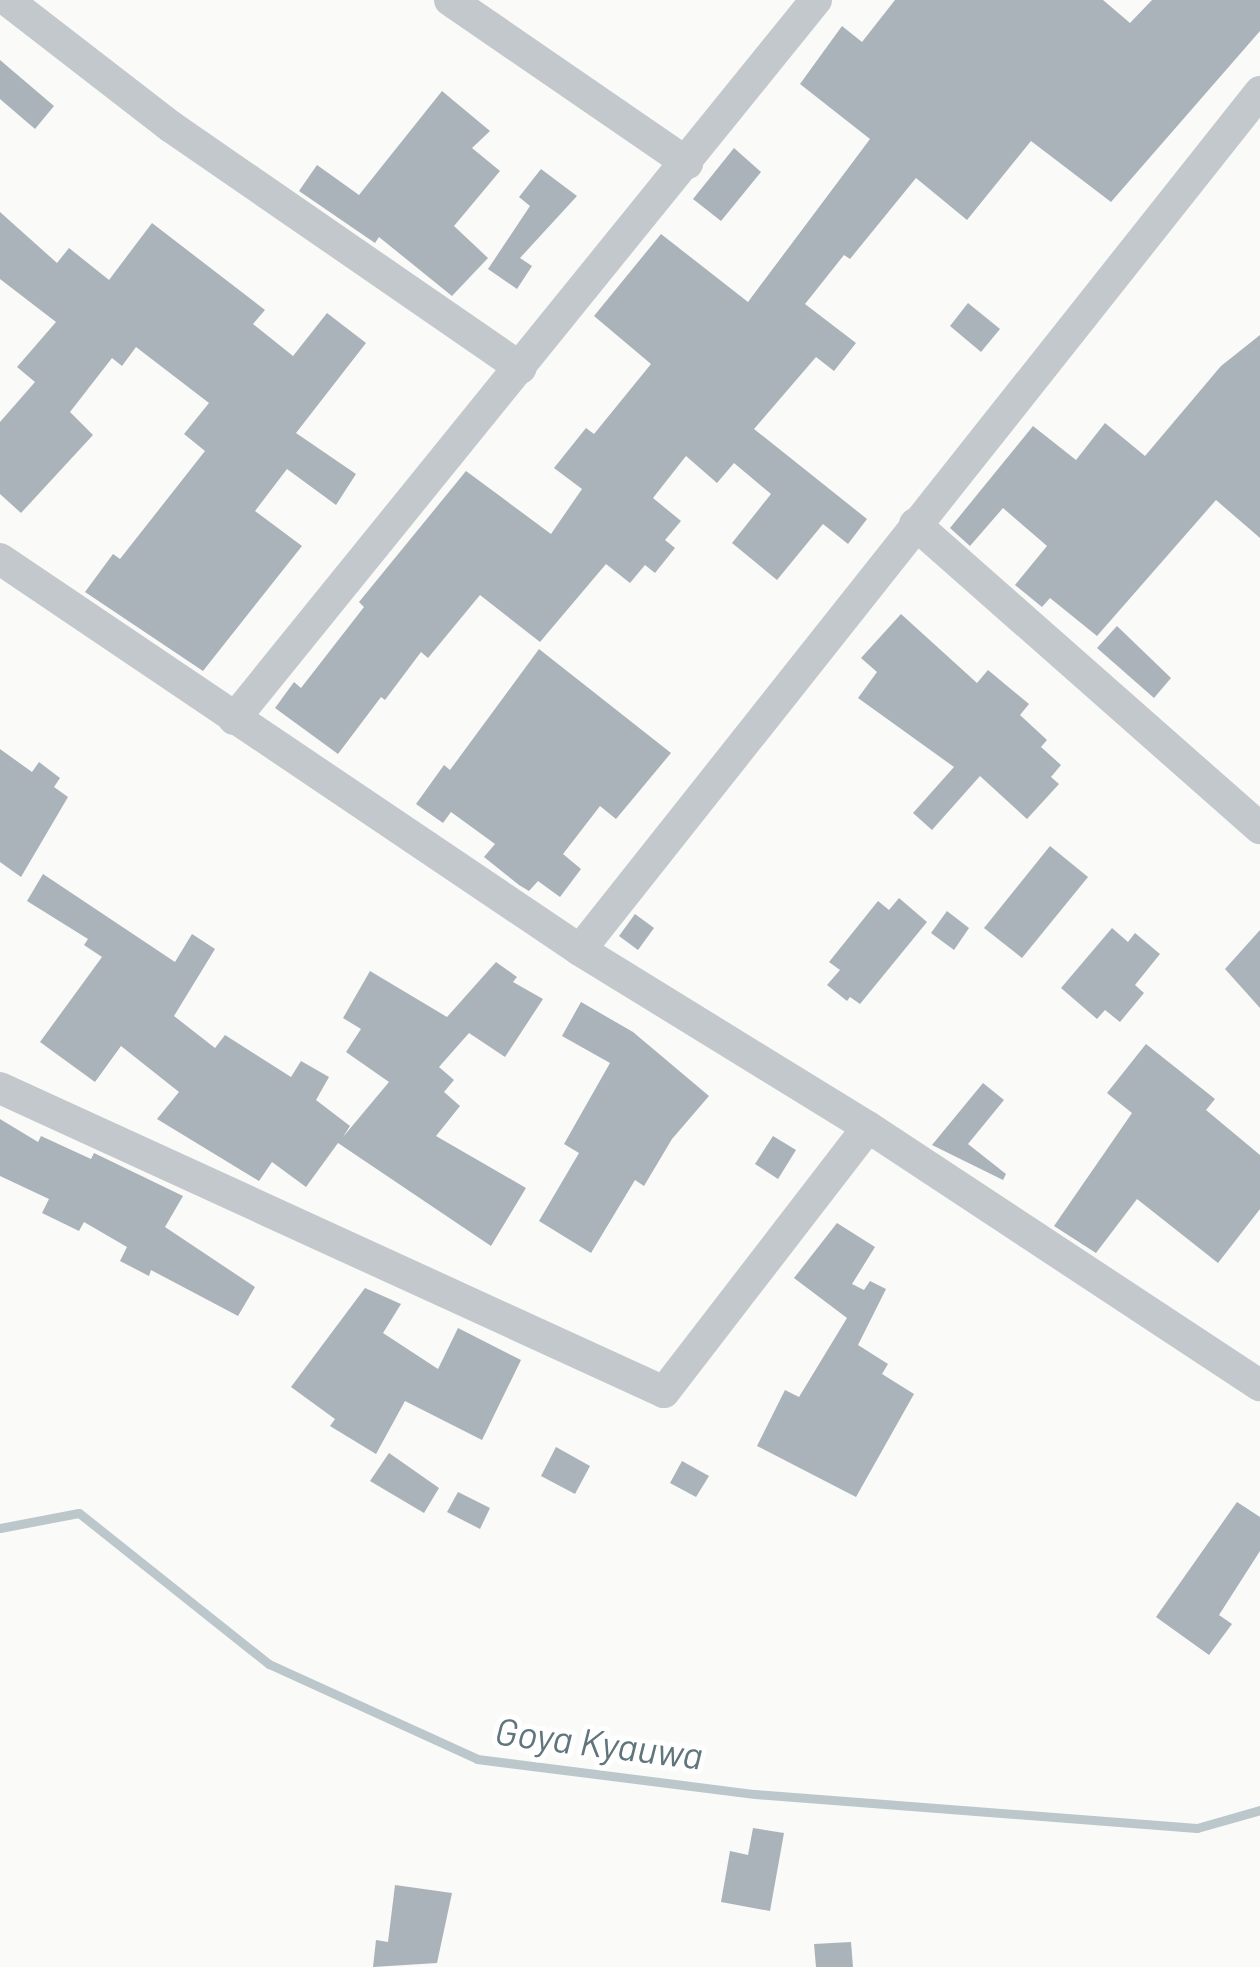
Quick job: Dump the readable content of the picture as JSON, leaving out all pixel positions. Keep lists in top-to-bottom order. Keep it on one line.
{"water":["Goya Kyauwa"]}
